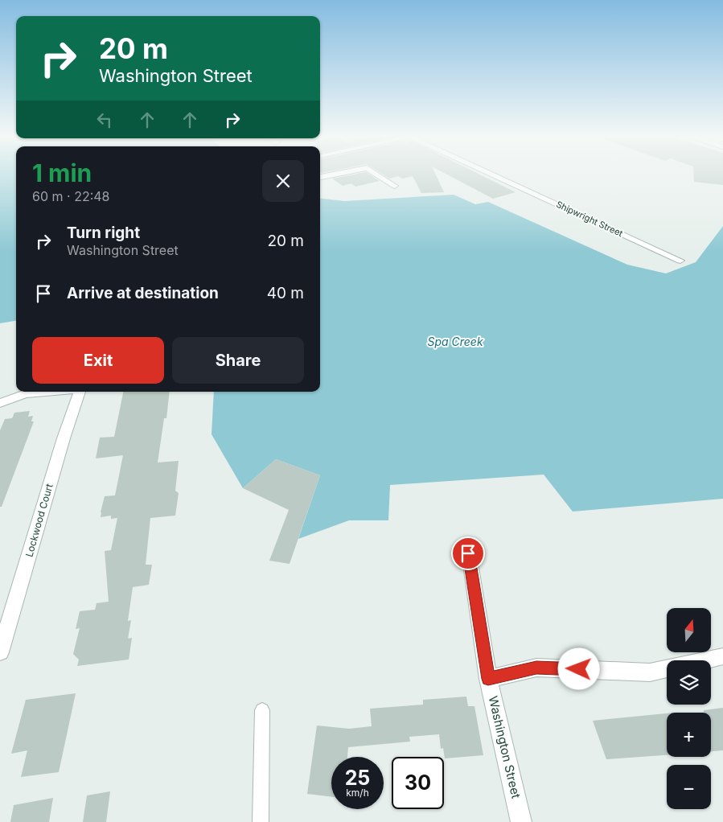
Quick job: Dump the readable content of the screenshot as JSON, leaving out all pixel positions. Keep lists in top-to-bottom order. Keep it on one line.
{"streets":{"street":["Shipwright Street","Lockwood Court","Washington Street"]},"water":["Spa Creek"],"north":"top","page":{"turn":["20 m","Washington Street"],"heading":["1 min","60 m · 22:48"],"list":[{"name":"Turn right","note":"Washington Street","value":"20 m"},{"name":"Arrive at destination","value":"40 m"}],"buttons":["Exit","Share"],"map_buttons":["+","−"],"speed":"25 km/h","limit":"30"}}
